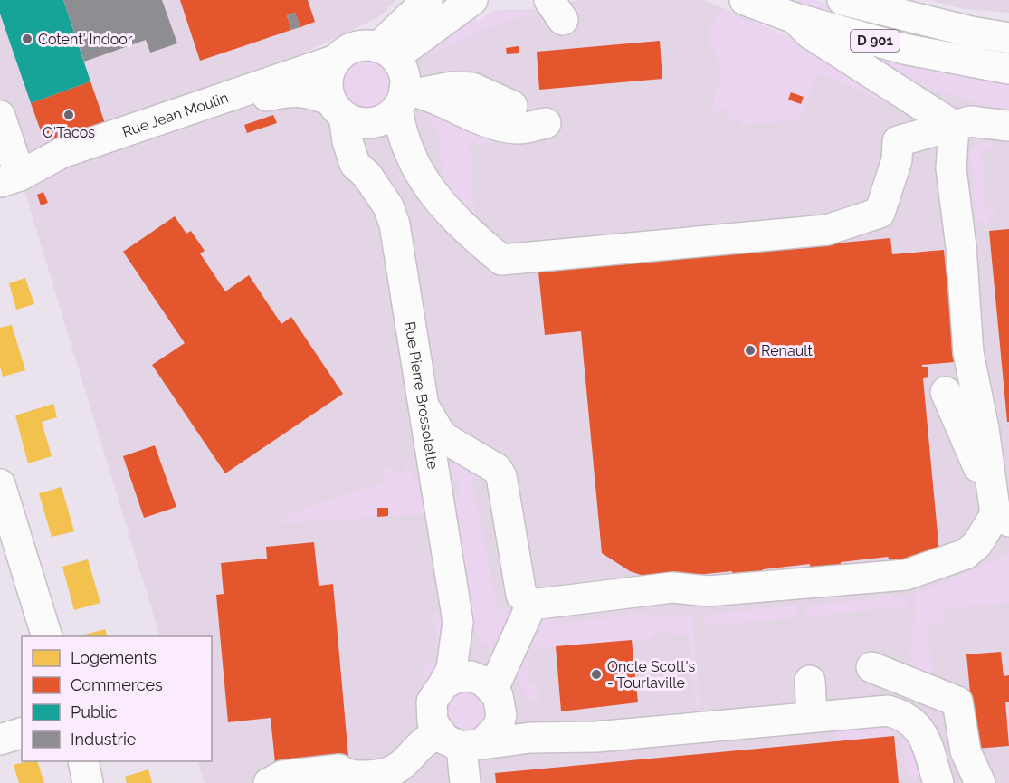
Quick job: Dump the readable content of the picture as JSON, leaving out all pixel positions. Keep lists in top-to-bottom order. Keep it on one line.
{"streets":{"street":["D 901","Rue Jean Moulin","Rue Pierre Brossolette"]},"crossings":[["Rue Jean Moulin","Rue Pierre Brossolette"]],"places":["Cotent' Indoor","O'Tacos","Renault","Oncle Scott's - Tourlaville"],"legend":["Logements","Commerces","Public","Industrie"]}
